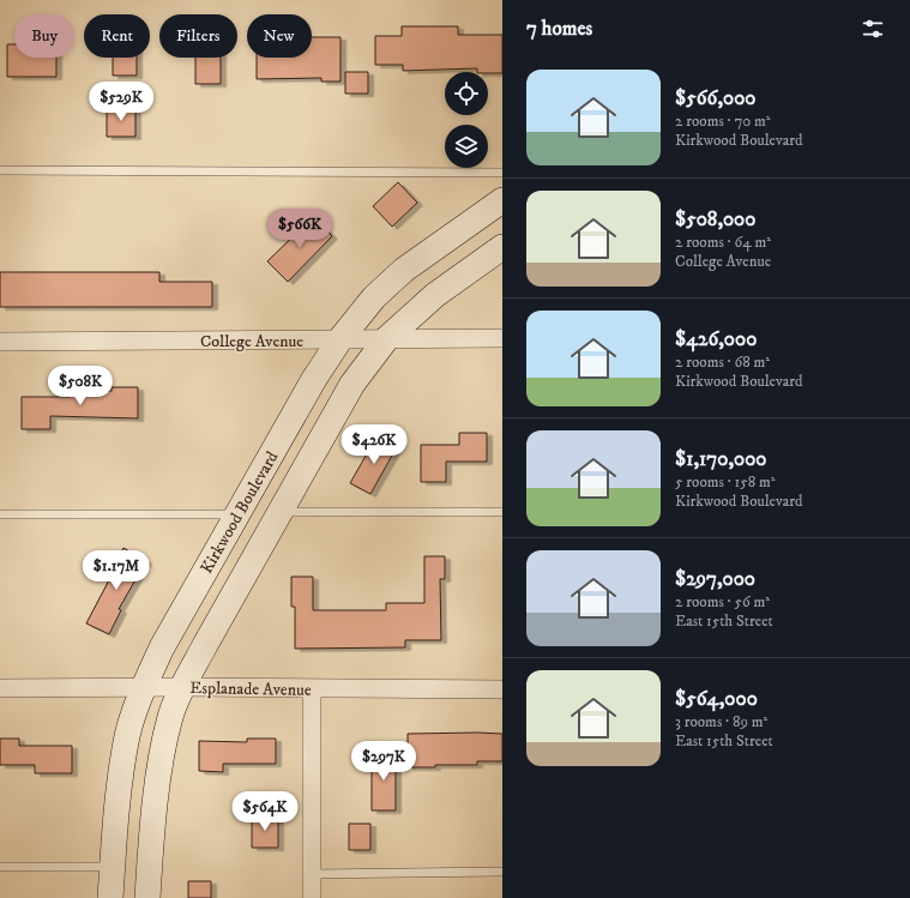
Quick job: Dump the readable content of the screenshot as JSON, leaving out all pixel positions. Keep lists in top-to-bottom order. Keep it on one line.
{"streets":{"street":["College Avenue","Kirkwood Boulevard","Esplanade Avenue"]},"crossings":[["College Avenue","Kirkwood Boulevard"],["Kirkwood Boulevard","Esplanade Avenue"]],"page":{"heading":"7 homes","chip":["Buy","Rent","Filters","New"],"list":[{"name":"$566,000","note":"2 rooms · 70 m² · Kirkwood Boulevard"},{"name":"$508,000","note":"2 rooms · 64 m² · College Avenue"},{"name":"$426,000","note":"2 rooms · 68 m² · Kirkwood Boulevard"},{"name":"$1,170,000","note":"5 rooms · 158 m² · Kirkwood Boulevard"},{"name":"$297,000","note":"2 rooms · 56 m² · East 15th Street"},{"name":"$564,000","note":"3 rooms · 89 m² · East 15th Street"}],"price":["$529K","$566K","$508K","$426K","$1.17M","$297K","$564K"]}}
